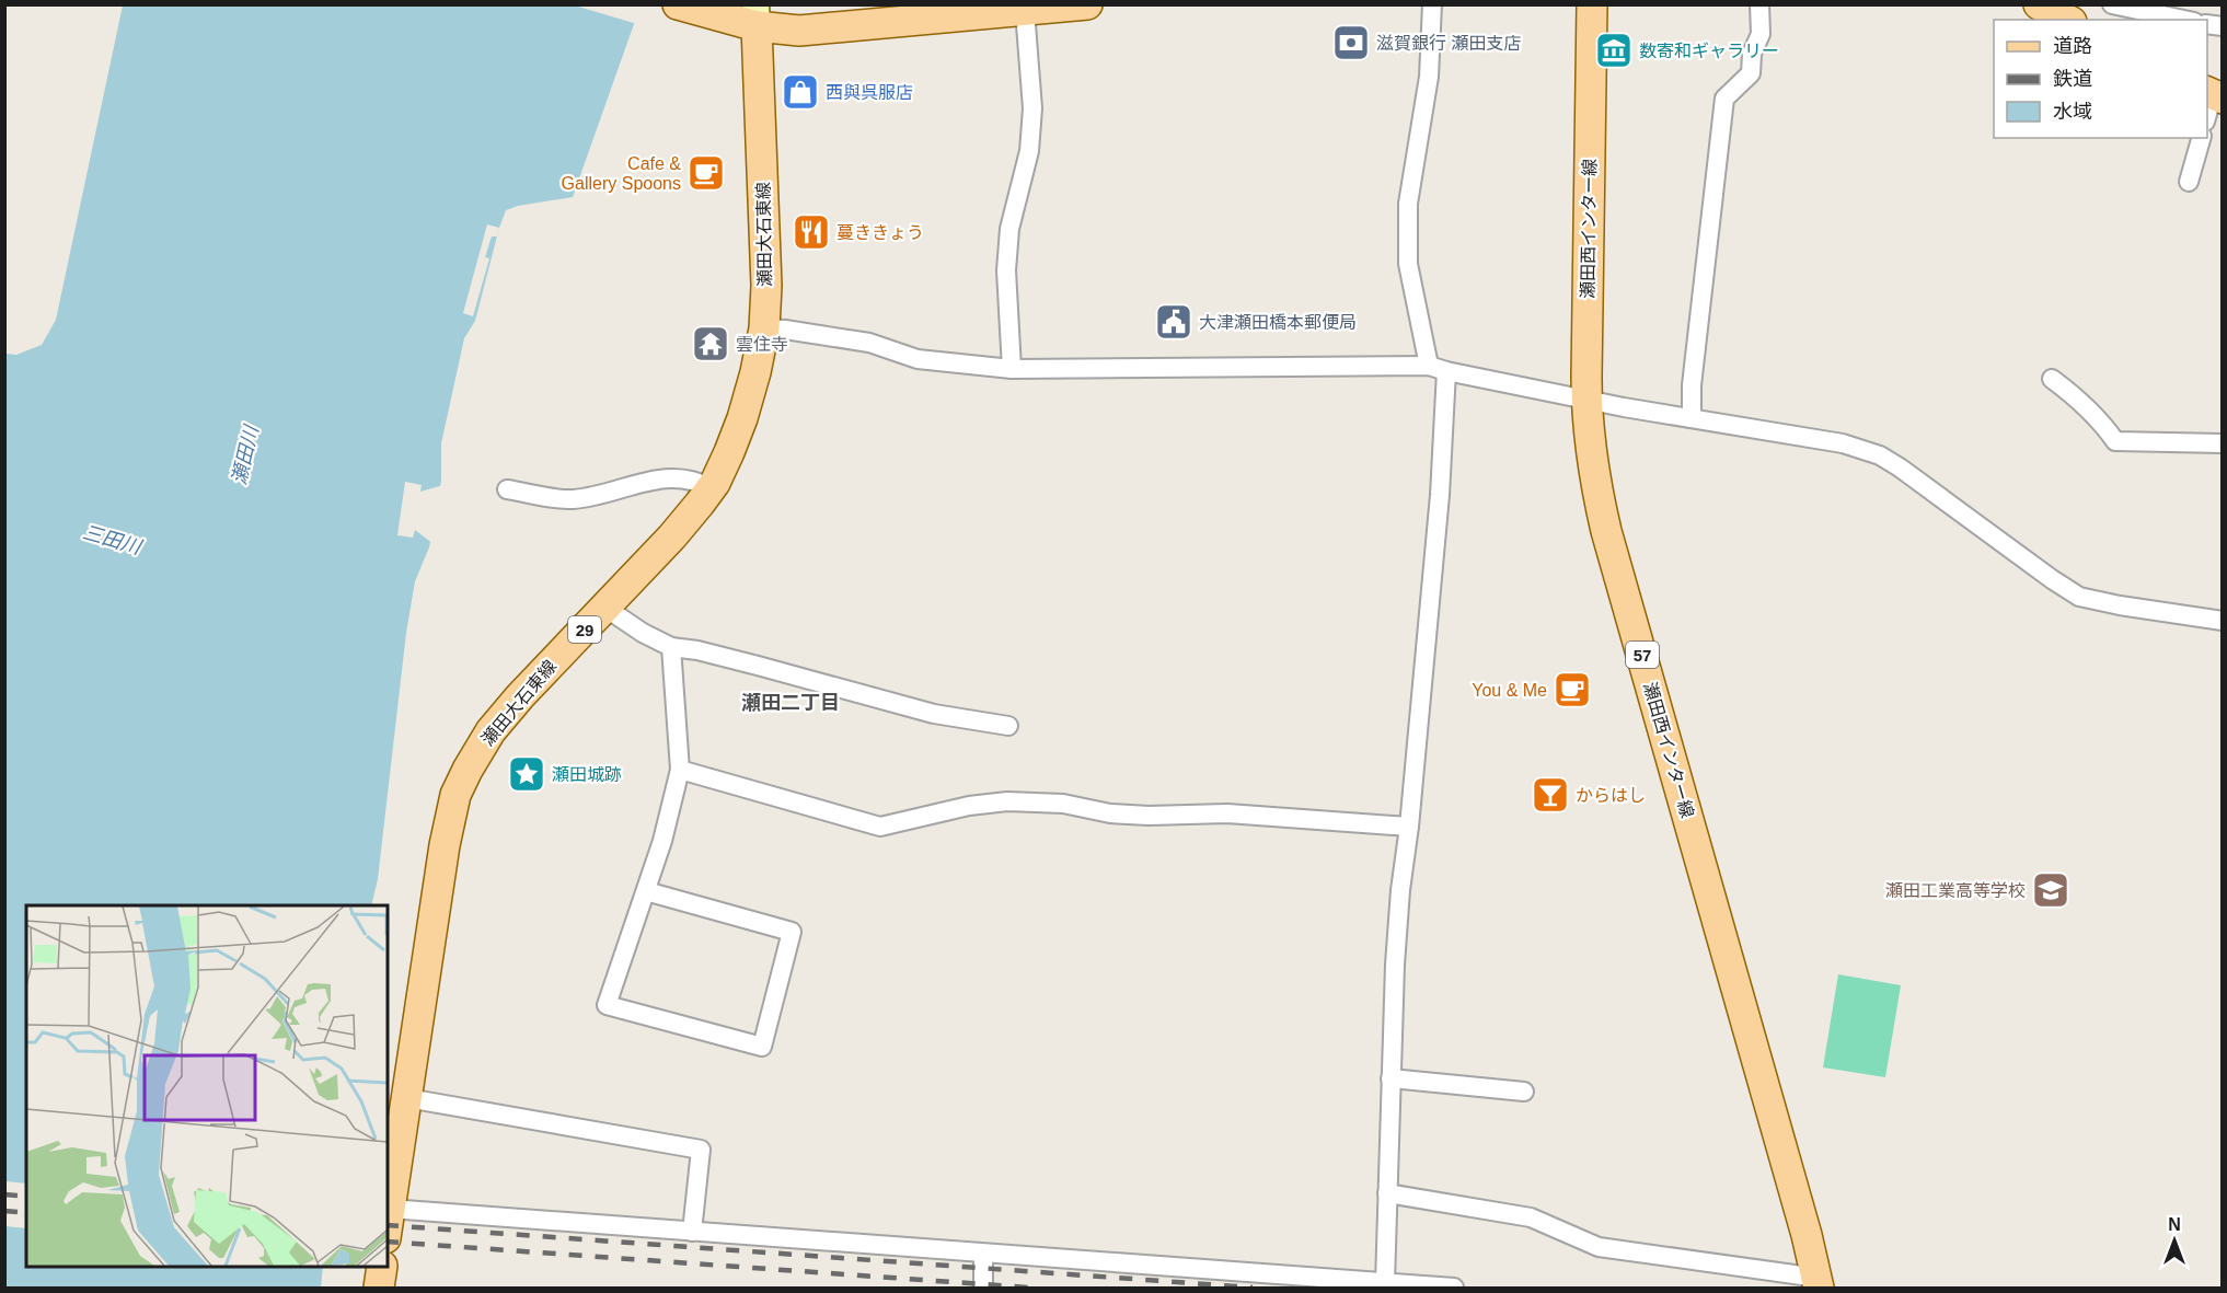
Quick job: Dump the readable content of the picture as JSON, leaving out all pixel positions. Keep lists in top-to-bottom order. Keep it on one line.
{"streets":{"main road":["瀬田西インター線","瀬田大石東線","29","57"]},"districts":["瀬田二丁目"],"water":["瀬田川","三田川"],"places":{"bank":["滋賀銀行 瀬田支店"],"museum":["数寄和ギャラリー"],"shop":["西與呉服店"],"cafe":["Cafe & Gallery Spoons","You & Me"],"restaurant":["蔓ききょう"],"public building":["大津瀬田橋本郵便局"],"temple":["雲住寺"],"place":["瀬田城跡"],"bar":["からはし"],"school or university":["瀬田工業高等学校"]},"legend":["道路","鉄道","水域"],"north":"top"}
